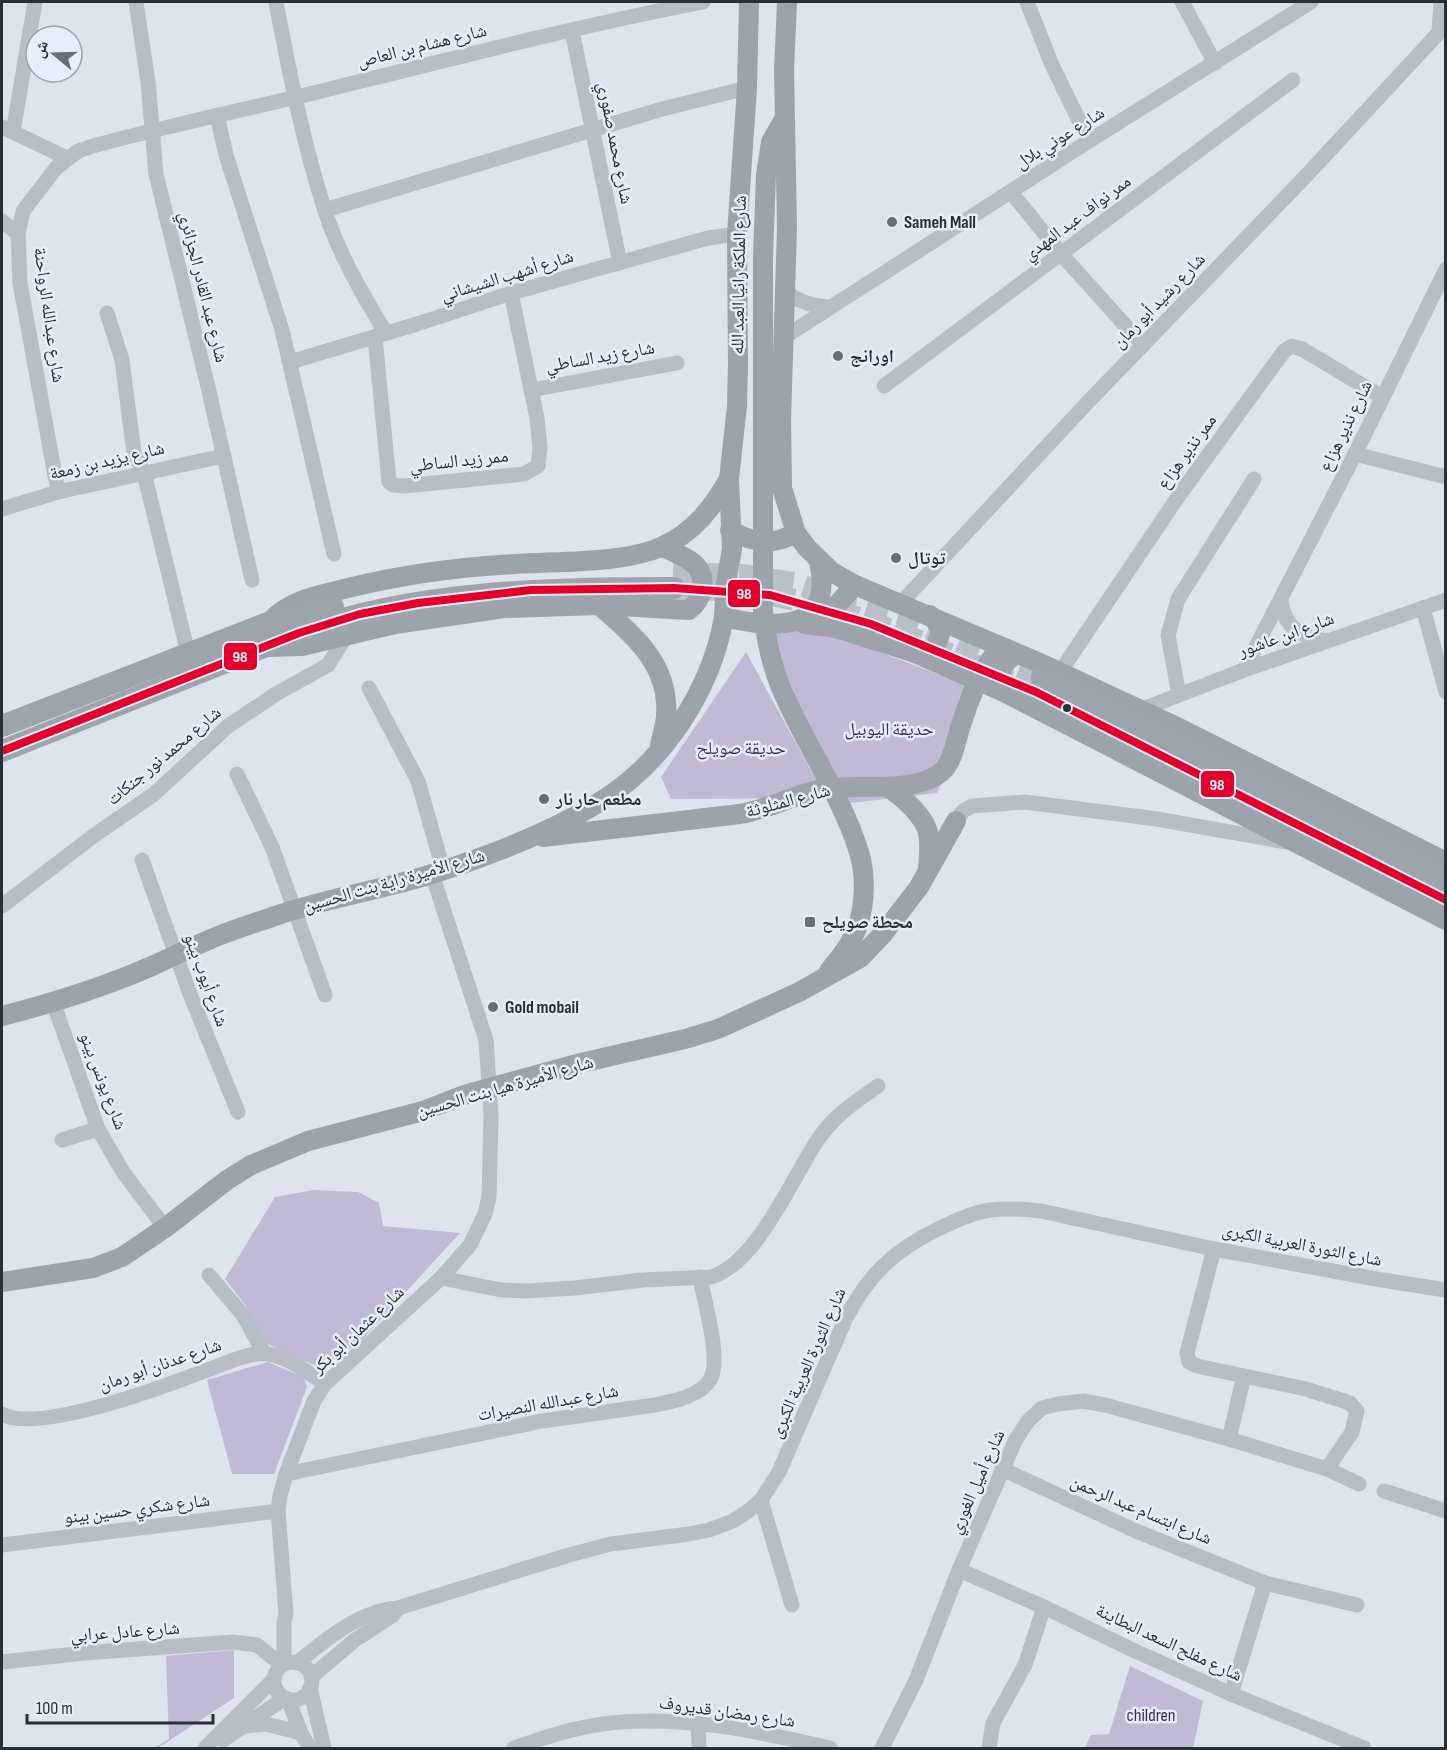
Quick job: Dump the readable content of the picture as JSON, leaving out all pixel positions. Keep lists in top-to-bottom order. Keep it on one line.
{"streets":{"main road":["شارع الملكة رانيا العبد الله","شارع المثلوثة","شارع الأميرة راية بنت الحسين","شارع الأميرة هيا بنت الحسين"],"street":["شارع هشام بن العاص","شارع عوني بلال","شارع محمد صفوري","ممر نواف عبد المهدي","شارع أشهب الشيشاني","شارع عبد القادر الجزائري","شارع رشيد أبو رمان","شارع عبدالله الرواحنة","شارع زيد الساطي","شارع نذير هزاع","ممر نذير هزاع","شارع يزيد بن زمعة","ممر زيد الساطي","شارع ابن عاشور","شارع محمد نور جنكات","شارع أيوب بينو","شارع يونس بينو","شارع الثورة العربية الكبرى","شارع عثمان أبو بكر","شارع عدنان أبو رمان","شارع عبدالله النصيرات","شارع أميل الغوري","شارع شكري حسين بينو","شارع ابتسام عبد الرحمن","شارع عادل عرابي","شارع مفلح السعد البطاينة","شارع رمضان قديروف"]},"crossings":[["شارع هشام بن العاص","شارع محمد صفوري"],["شارع هشام بن العاص","شارع عبد القادر الجزائري"],["شارع هشام بن العاص","شارع عبدالله الرواحنة"],["شارع محمد صفوري","شارع أشهب الشيشاني"],["شارع الملكة رانيا العبد الله","شارع أشهب الشيشاني"],["شارع الملكة رانيا العبد الله","شارع الأميرة راية بنت الحسين"],["شارع أشهب الشيشاني","ممر زيد الساطي"],["شارع عبد القادر الجزائري","شارع عبدالله الرواحنة"],["شارع عبد القادر الجزائري","شارع يزيد بن زمعة"],["شارع عبدالله الرواحنة","شارع يزيد بن زمعة"],["شارع زيد الساطي","ممر زيد الساطي"],["شارع نذير هزاع","ممر نذير هزاع"],["شارع نذير هزاع","شارع ابن عاشور"],["شارع المثلوثة","شارع الأميرة راية بنت الحسين"],["شارع الأميرة راية بنت الحسين","شارع أيوب بينو"],["شارع الأميرة راية بنت الحسين","شارع يونس بينو"],["شارع الأميرة راية بنت الحسين","شارع عثمان أبو بكر"],["شارع يونس بينو","شارع الأميرة هيا بنت الحسين"],["شارع الأميرة هيا بنت الحسين","شارع عثمان أبو بكر"],["شارع الثورة العربية الكبرى","شارع عثمان أبو بكر"],["شارع الثورة العربية الكبرى","شارع عادل عرابي"],["شارع عثمان أبو بكر","شارع عبدالله النصيرات"],["شارع عثمان أبو بكر","شارع شكري حسين بينو"],["شارع عثمان أبو بكر","شارع عادل عرابي"],["شارع أميل الغوري","شارع ابتسام عبد الرحمن"],["شارع أميل الغوري","شارع مفلح السعد البطاينة"]],"parks":["حديقة اليوبيل","حديقة صويلح","children"],"places":{"other":["Sameh Mall","اورانج","توتال","مطعم حار نار","Gold mobail"],"transit":["محطة صويلح"]},"lines":["transit line 98"],"scale_bar":"100 m","north":"left"}
